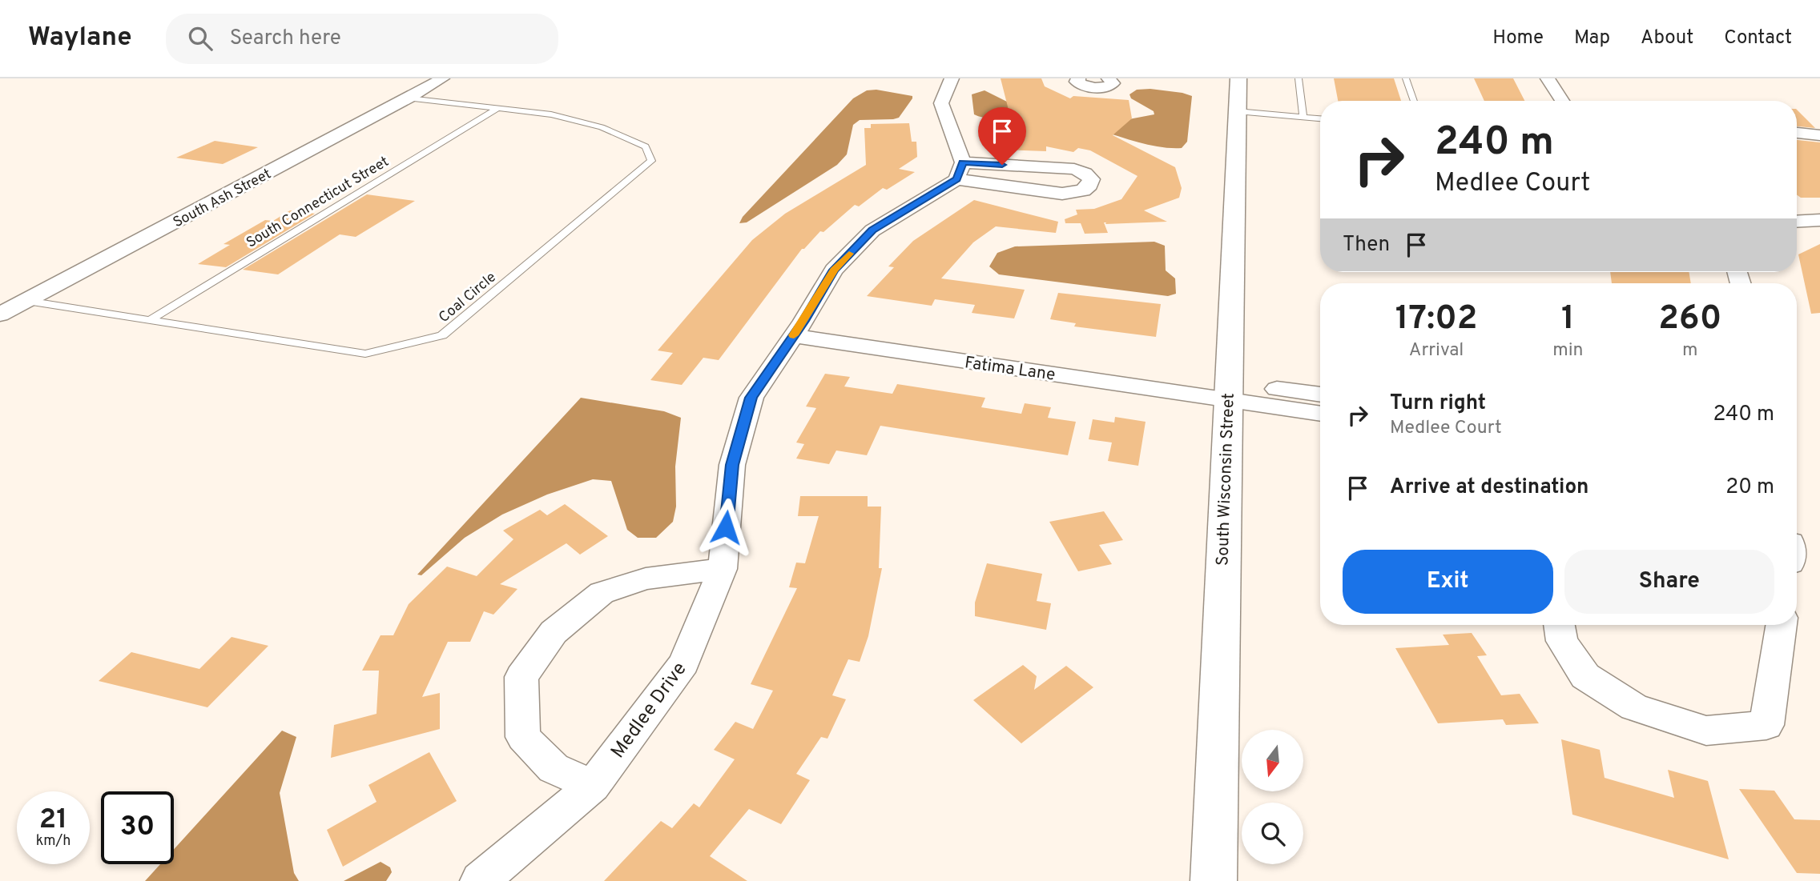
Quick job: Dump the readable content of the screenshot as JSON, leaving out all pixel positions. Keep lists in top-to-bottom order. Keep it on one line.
{"streets":{"street":["South Ash Street","Fatima Lane","South Wisconsin Street","Medlee Drive"],"lane":["South Connecticut Street","Coal Circle"]},"crossings":[["South Ash Street","Coal Circle"],["South Connecticut Street","Coal Circle"],["Fatima Lane","South Wisconsin Street"],["Fatima Lane","Medlee Drive"]],"north":"bottom","page":{"header":"Waylane","search":"Search here","nav":["Home","Map","About","Contact"],"turn":["240 m","Medlee Court"],"then":"Then","eta":["17:02","Arrival","1","min","260","m"],"list":[{"name":"Turn right","note":"Medlee Court","value":"240 m"},{"name":"Arrive at destination","value":"20 m"}],"buttons":["Exit","Share"],"speed":"21 km/h","limit":"30"}}
